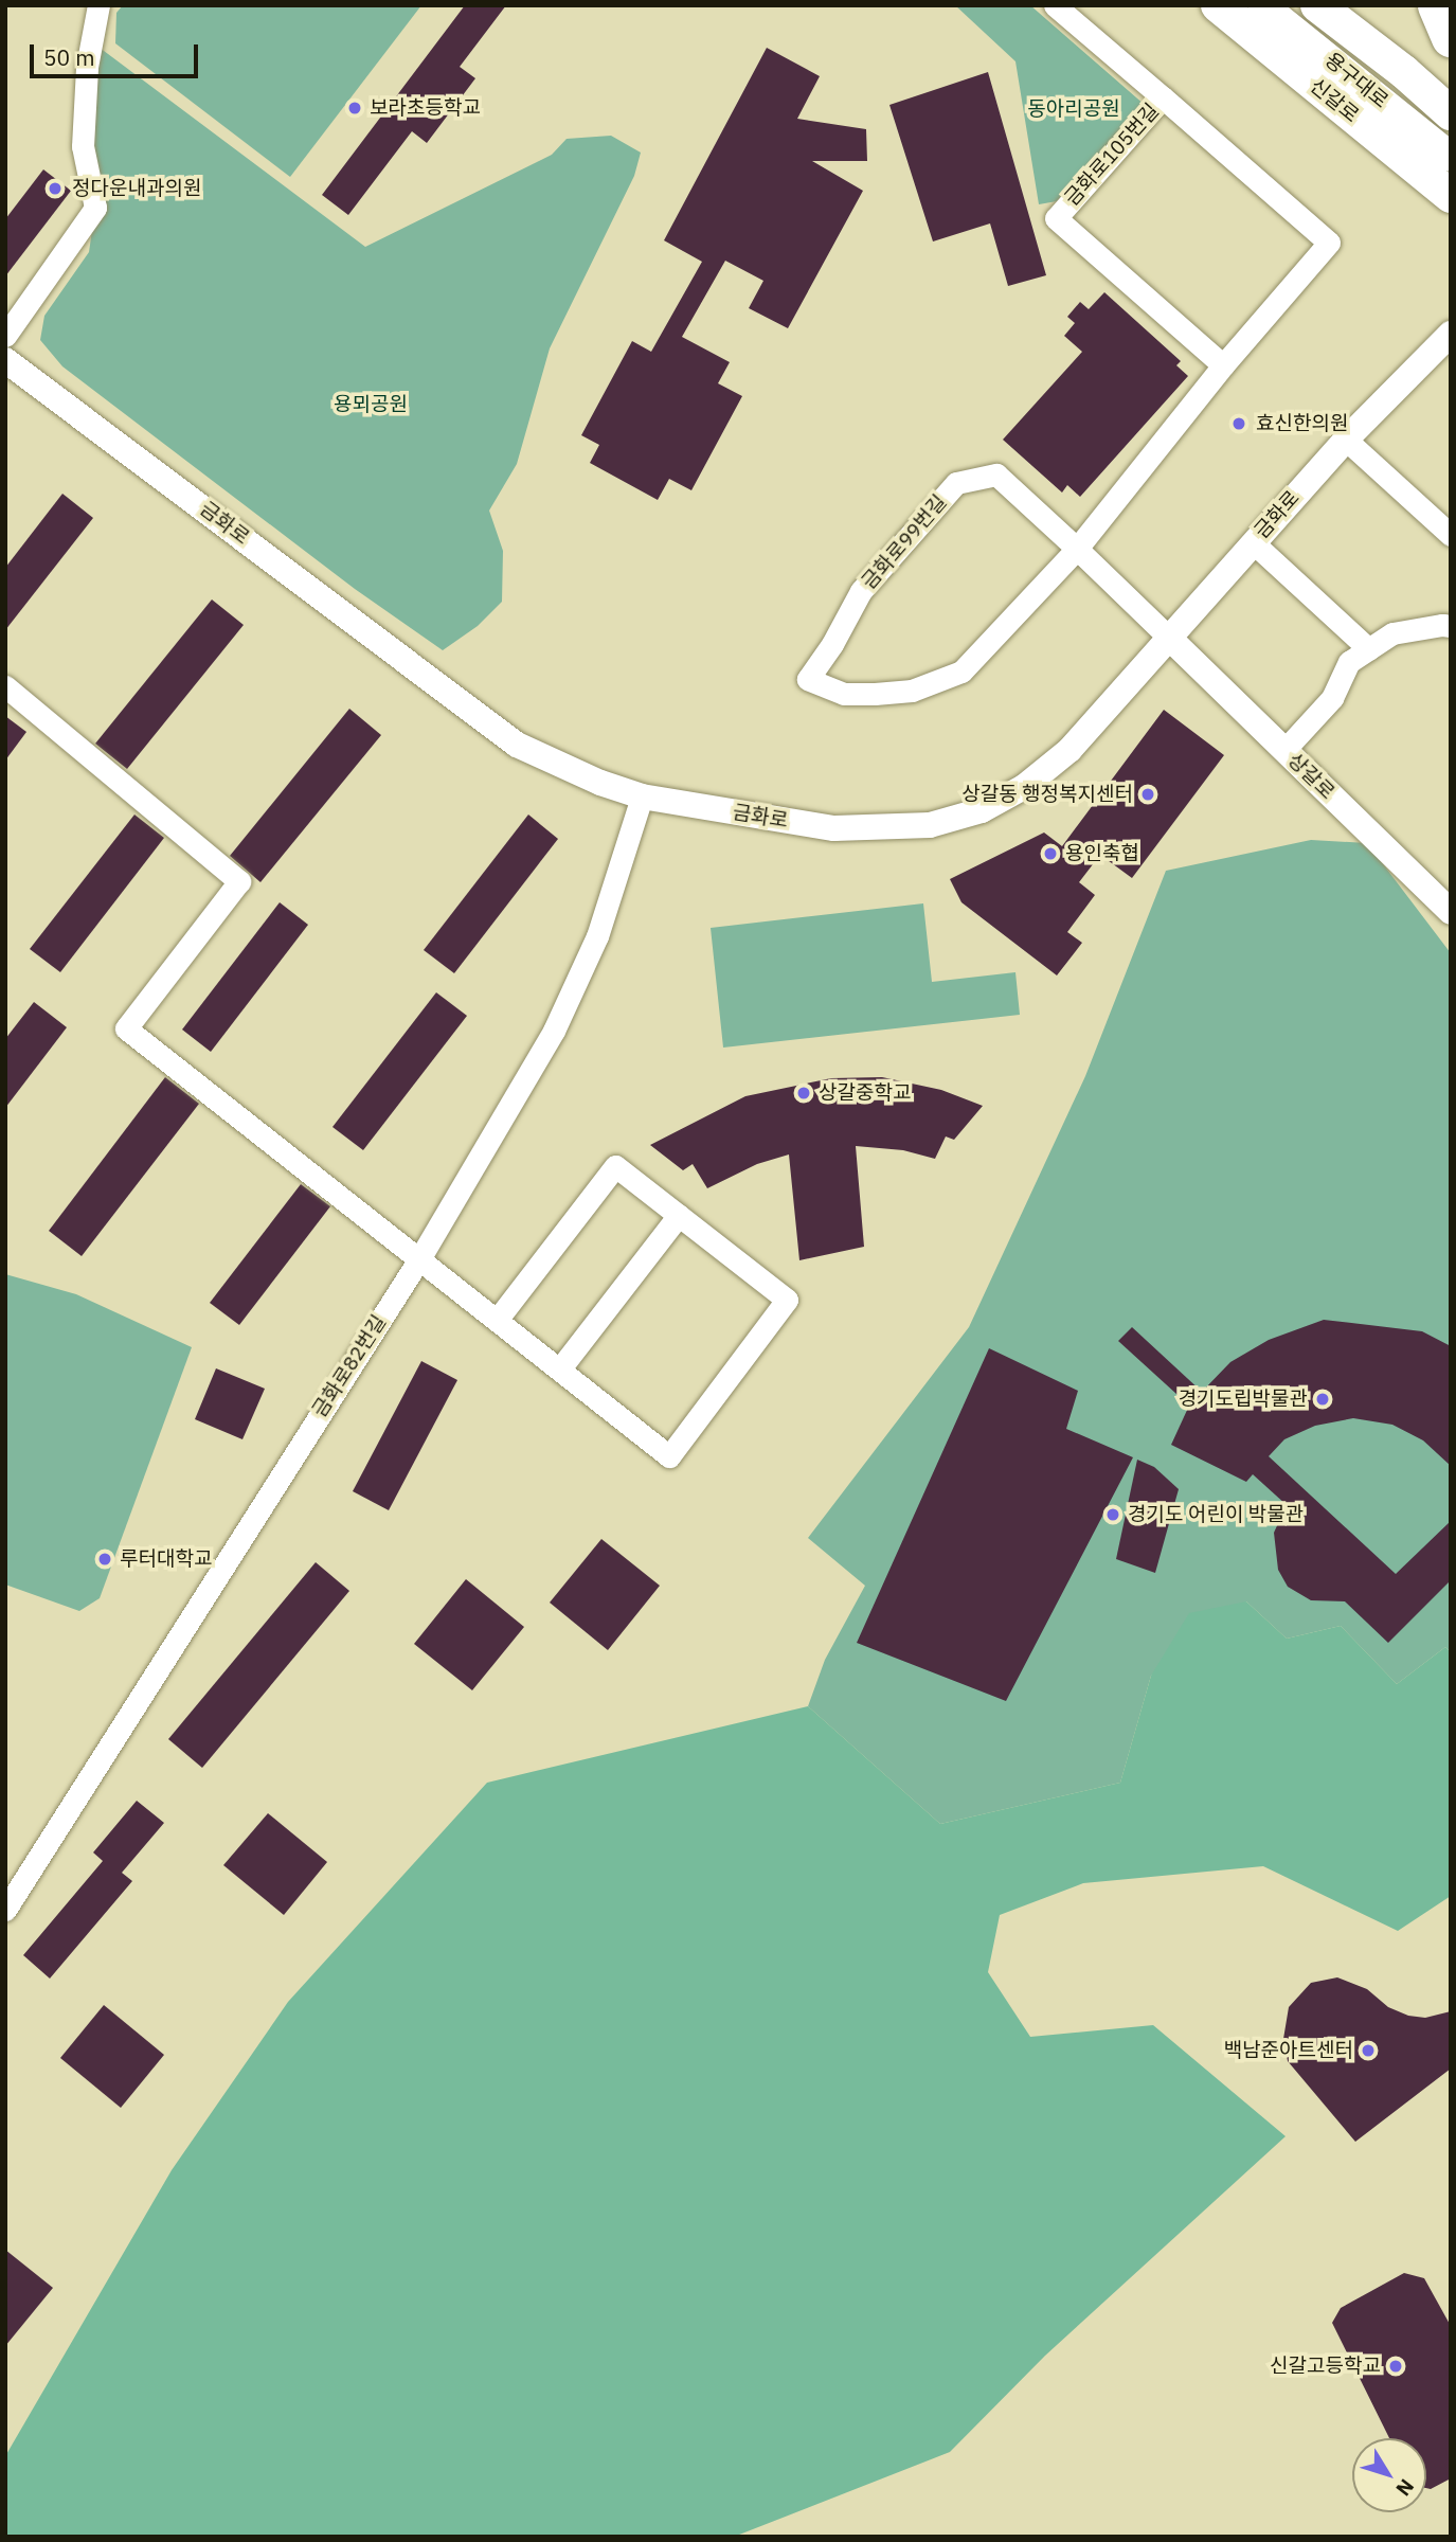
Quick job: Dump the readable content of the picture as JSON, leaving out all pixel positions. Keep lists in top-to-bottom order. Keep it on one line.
{"streets":{"main road":["용구대로","신갈로"],"street":["금화로105번길","금화로","금화로99번길","상갈로","금화로82번길"]},"crossings":[["금화로","금화로99번길"],["금화로","상갈로"],["금화로","금화로82번길"],["금화로99번길","상갈로"]],"parks":["동아리공원","용뫼공원"],"places":["보라초등학교","정다운내과의원","효신한의원","상갈동 행정복지센터","용인축협","상갈중학교","경기도립박물관","경기도 어린이 박물관","루터대학교","백남준아트센터","신갈고등학교"],"scale_bar":"50 m","north":"bottom right"}
